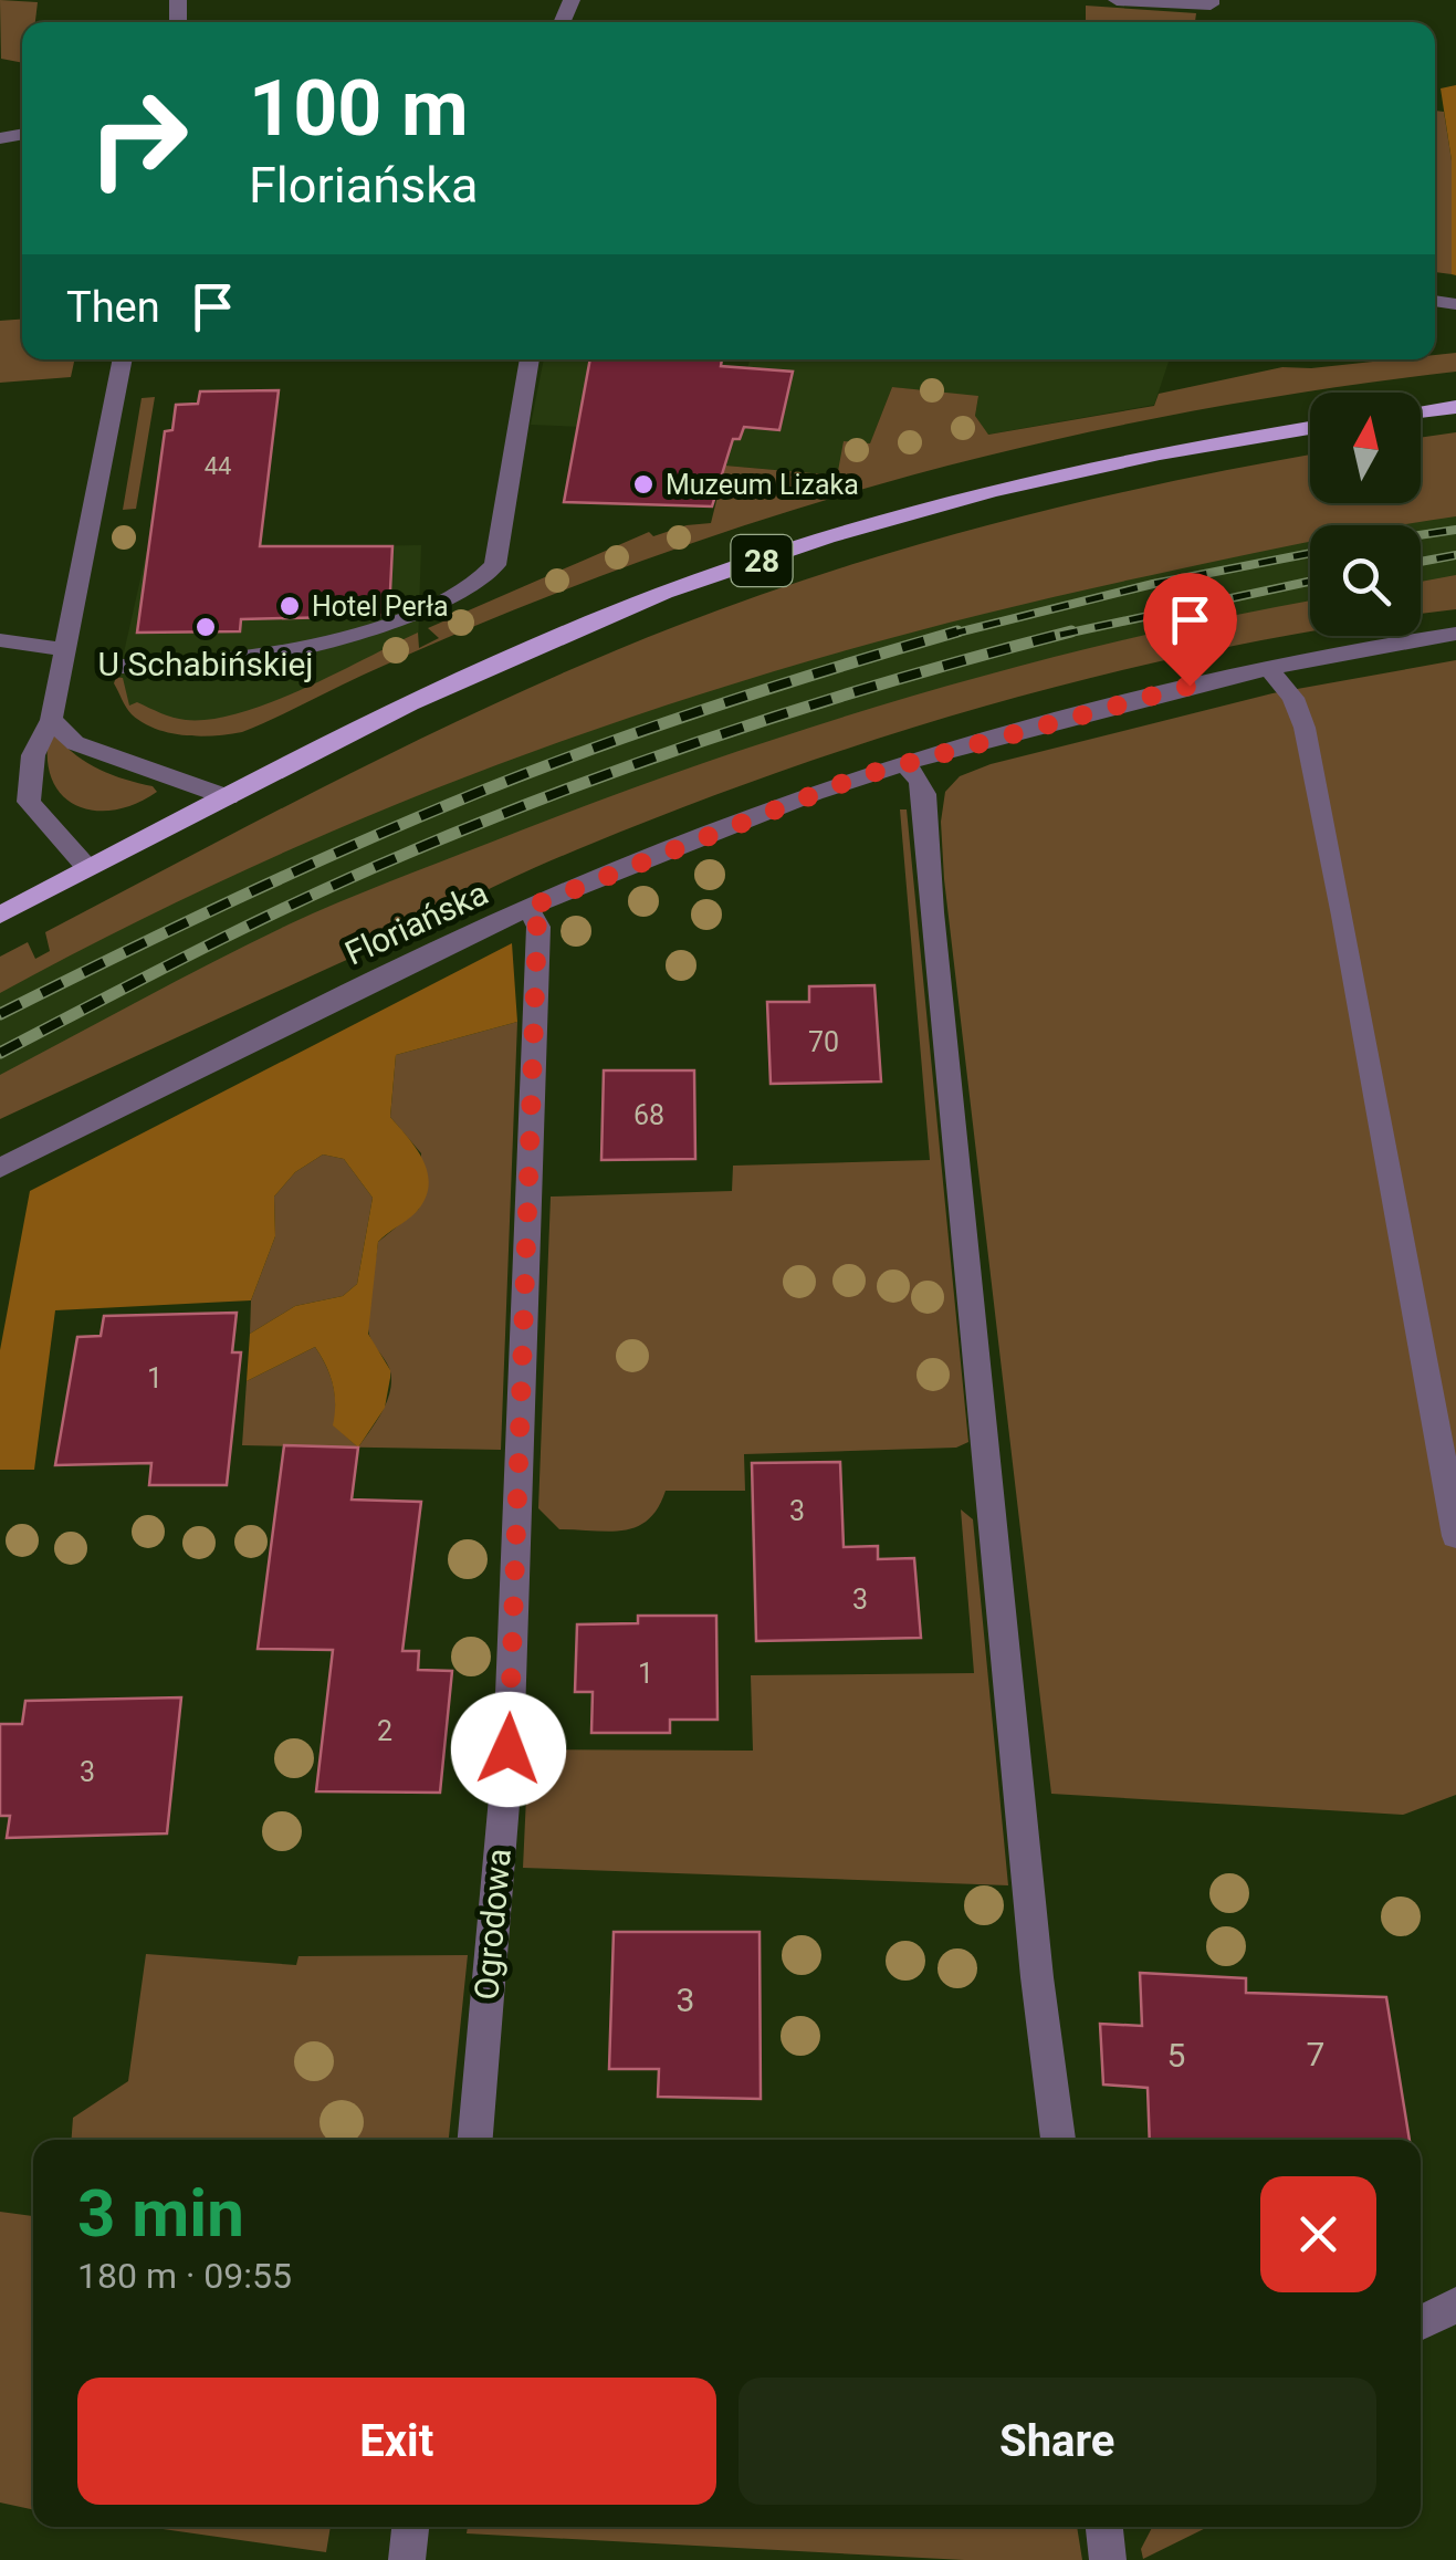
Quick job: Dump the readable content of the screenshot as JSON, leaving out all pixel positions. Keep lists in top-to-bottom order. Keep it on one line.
{"streets":{"main road":["28"],"street":["Floriańska","Ogrodowa"]},"crossings":[["Floriańska","Ogrodowa"]],"places":["Muzeum Lizaka","Hotel Perła","U Schabińskiej"],"house_numbers":["44","70","68","1","3","3","1","2","3","3","7","5"],"north":"top","page":{"turn":["100 m","Floriańska"],"then":"Then","heading":["3 min","180 m · 09:55"],"buttons":["Exit","Share"]}}
